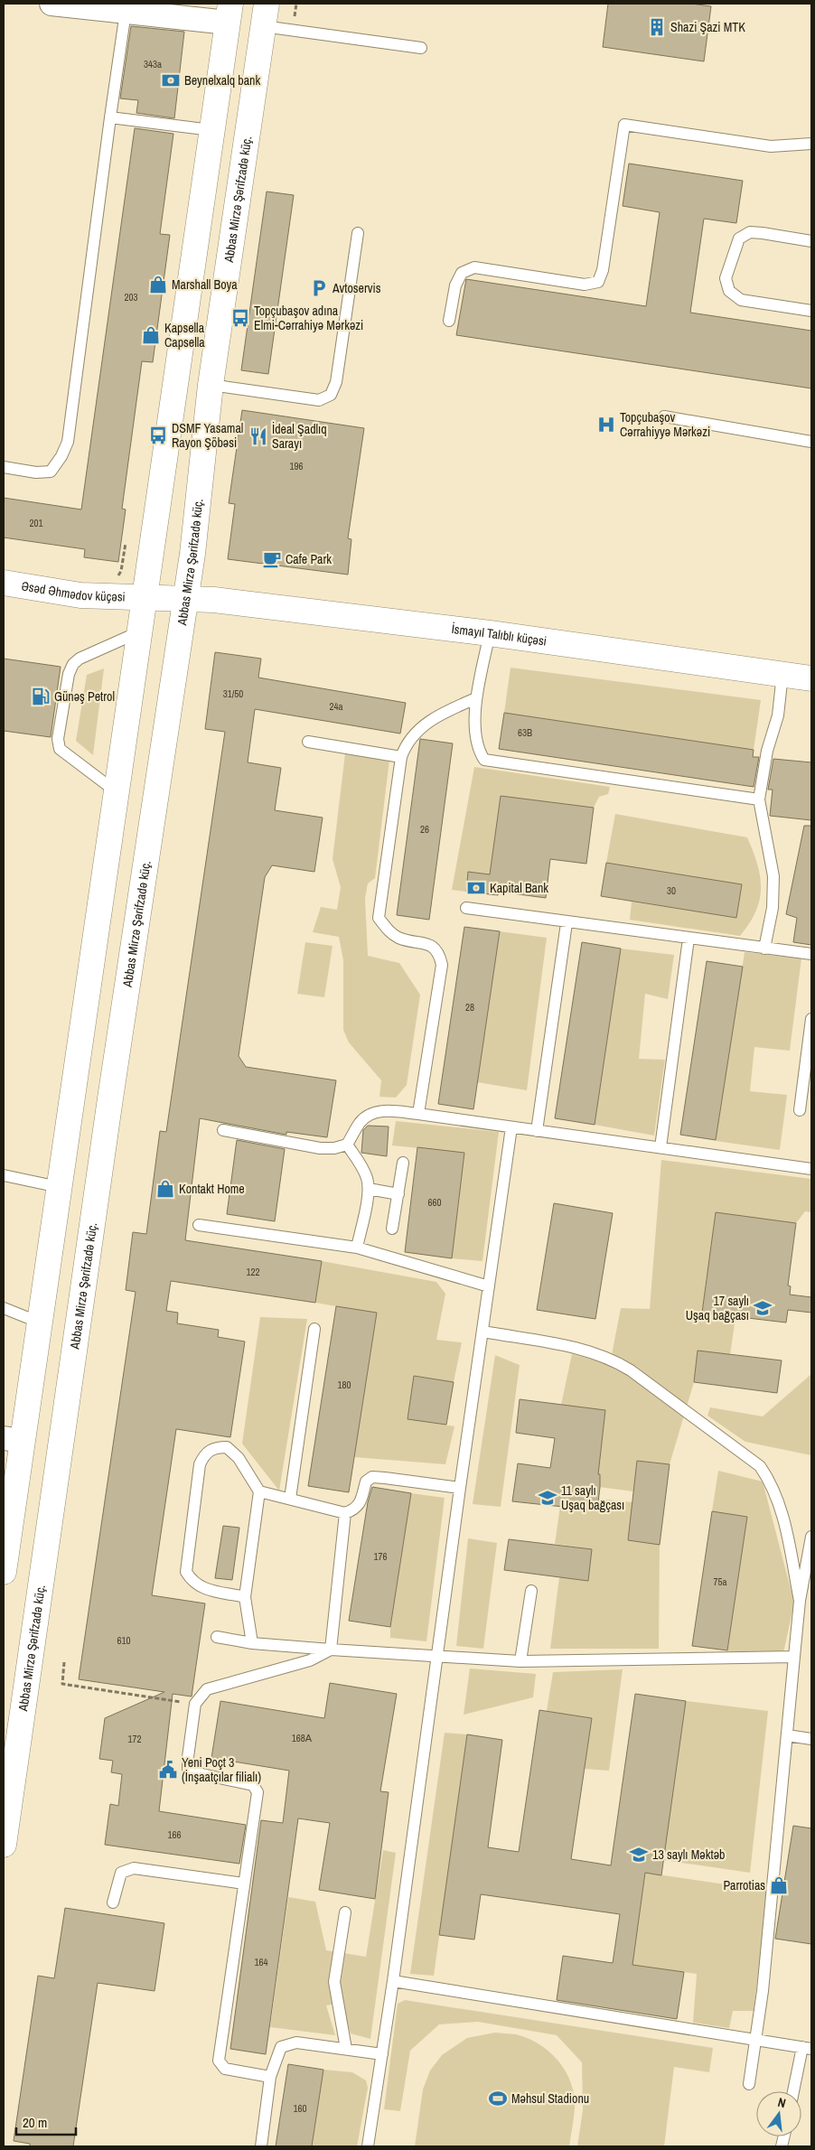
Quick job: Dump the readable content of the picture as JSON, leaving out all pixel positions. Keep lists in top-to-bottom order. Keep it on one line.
{"streets":{"main road":["Abbas Mirzə Şərifzadə küç.","Əsəd Əhmədov küçəsi","İsmayıl Talıblı küçəsi"]},"crossings":[["Abbas Mirzə Şərifzadə küç.","Əsəd Əhmədov küçəsi"],["Abbas Mirzə Şərifzadə küç.","İsmayıl Talıblı küçəsi"],["Əsəd Əhmədov küçəsi","İsmayıl Talıblı küçəsi"]],"places":{"building":["Shazi Şazi MTK"],"bank":["Beynelxalq bank","Kapital Bank"],"shop":["Marshall Boya","Kapsella Capsella","Kontakt Home","Parrotias"],"parking":["Avtoservis"],"bus stop":["Topçubaşov adına Elmi-Cərrahiyə Mərkəzi","DSMF Yasamal Rayon Şöbəsi"],"hospital":["Topçubaşov Cərrahiyyə Mərkəzi"],"restaurant":["İdeal Şadlıq Sarayı"],"cafe":["Cafe Park"],"fuel station":["Günəş Petrol"],"school or university":["17 saylı Uşaq bağçası","11 saylı Uşaq bağçası","13 saylı Məktəb"],"public building":["Yeni Poçt 3 (İnşaatçılar filialı)"],"sports":["Məhsul Stadionu"]},"house_numbers":["343a","203","196","201","31/50","24a","63B","26","30","28","660","122","180","176","75a","610","168А","172","166","164","160"],"scale_bar":"20 m","north":"top"}
